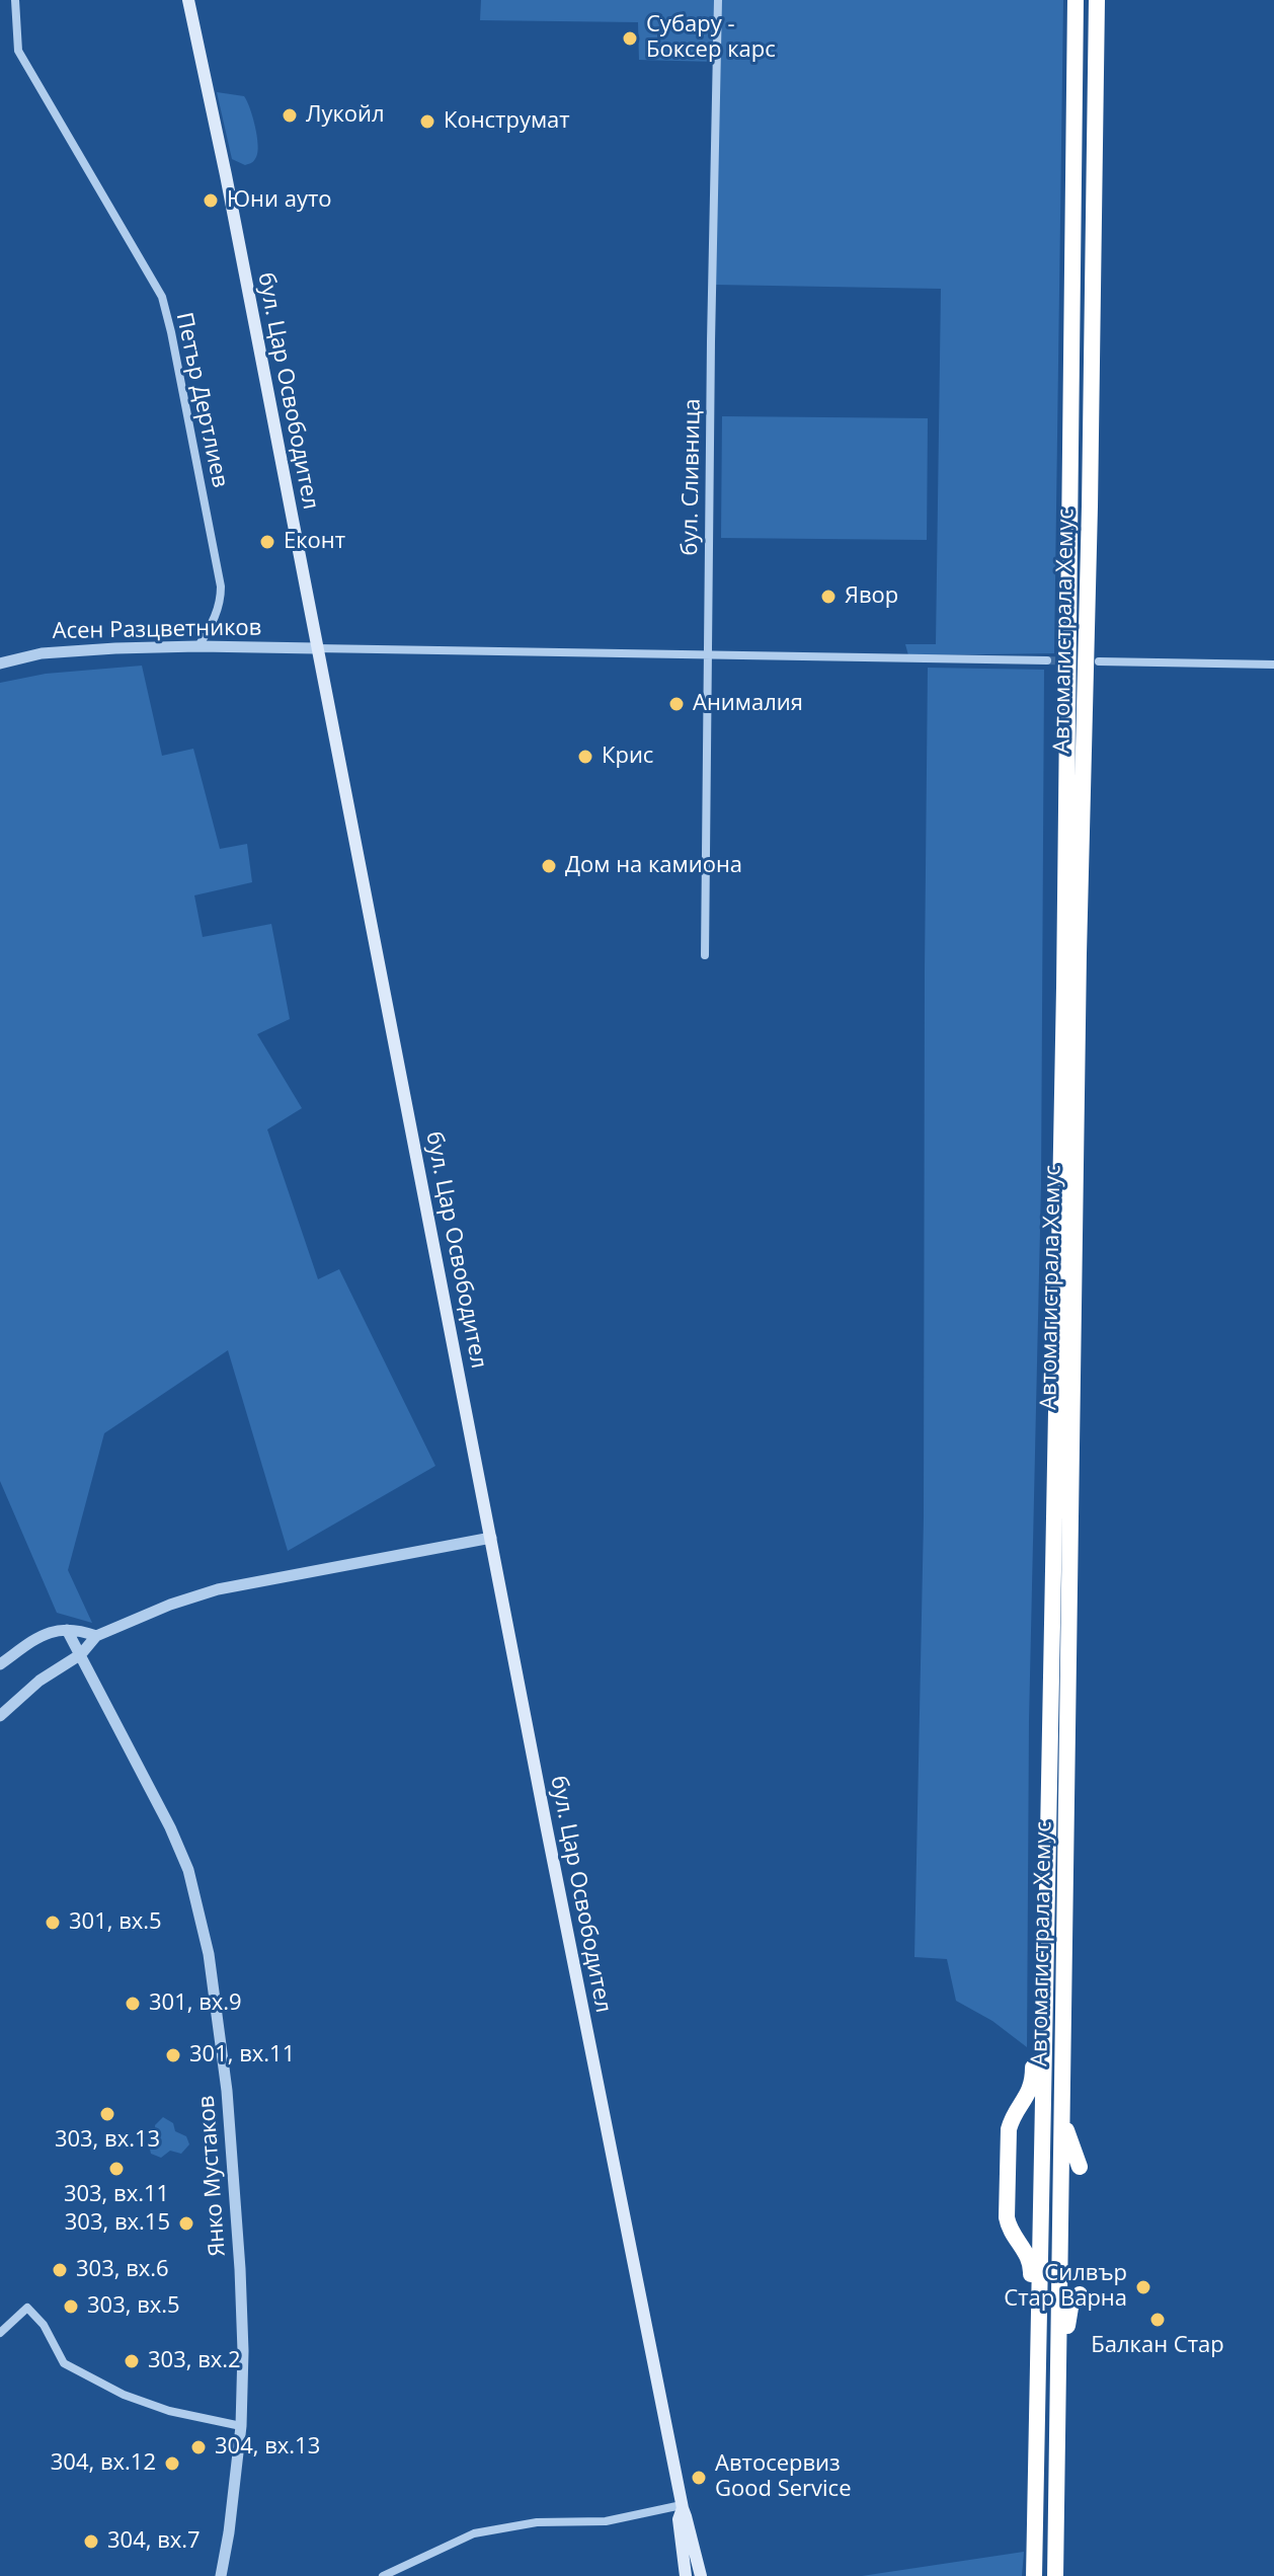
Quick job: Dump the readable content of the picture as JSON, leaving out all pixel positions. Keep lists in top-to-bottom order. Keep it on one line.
{"streets":{"highway":["Автомагистрала Хемус"],"main road":["бул. Цар Освободител"],"street":["Петър Дертлиев","бул. Сливница","Асен Разцветников","Янко Мустаков"]},"crossings":[["бул. Цар Освободител","Асен Разцветников"],["Петър Дертлиев","Асен Разцветников"]],"places":["Субару - Боксер карс","Лукойл","Конструмат","Юни ауто","Еконт","Явор","Анималия","Крис","Дом на камиона","301, вх.5","301, вх.9","301, вх.11","303, вх.13","303, вх.11","303, вх.15","303, вх.6","Силвър Стар Варна","303, вх.5","Балкан Стар","303, вх.2","304, вх.13","304, вх.12","Автосервиз Good Service","304, вх.7"]}
